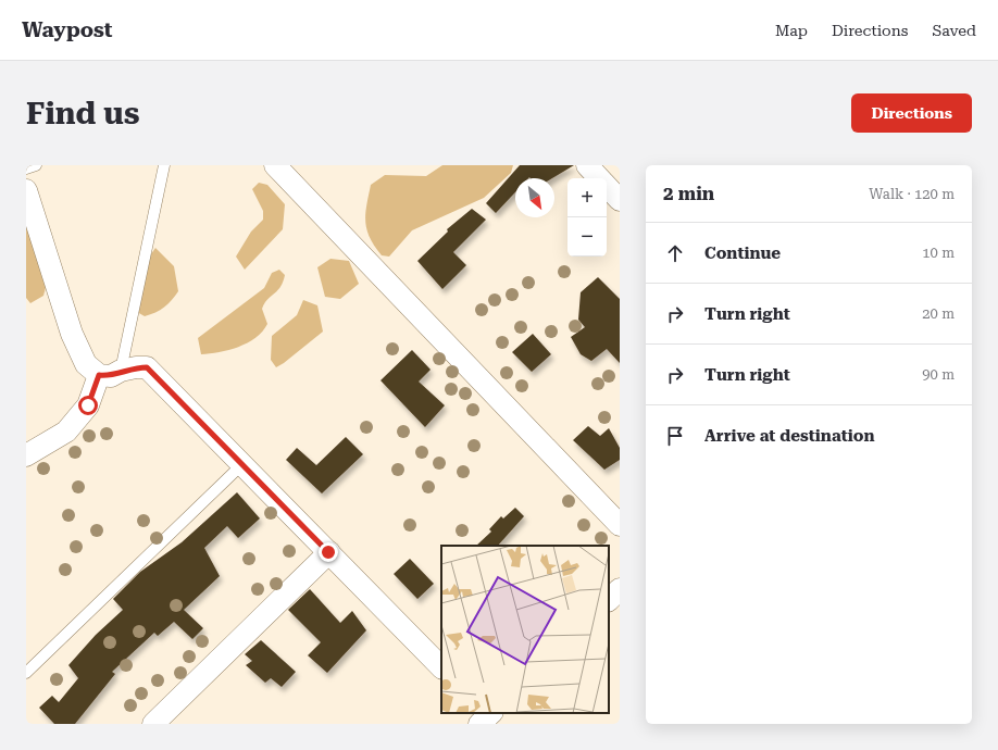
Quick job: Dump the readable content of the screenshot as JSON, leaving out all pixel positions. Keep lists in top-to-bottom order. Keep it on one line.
{"north":"bottom right","page":{"header":"Waypost","nav":["Map","Directions","Saved"],"buttons":"Directions","title":"Find us","heading":["2 min","Walk · 120 m"],"map_buttons":["+","−"],"list":[["Continue","10 m"],["Turn right","20 m"],["Turn right","90 m"],"Arrive at destination"]}}
